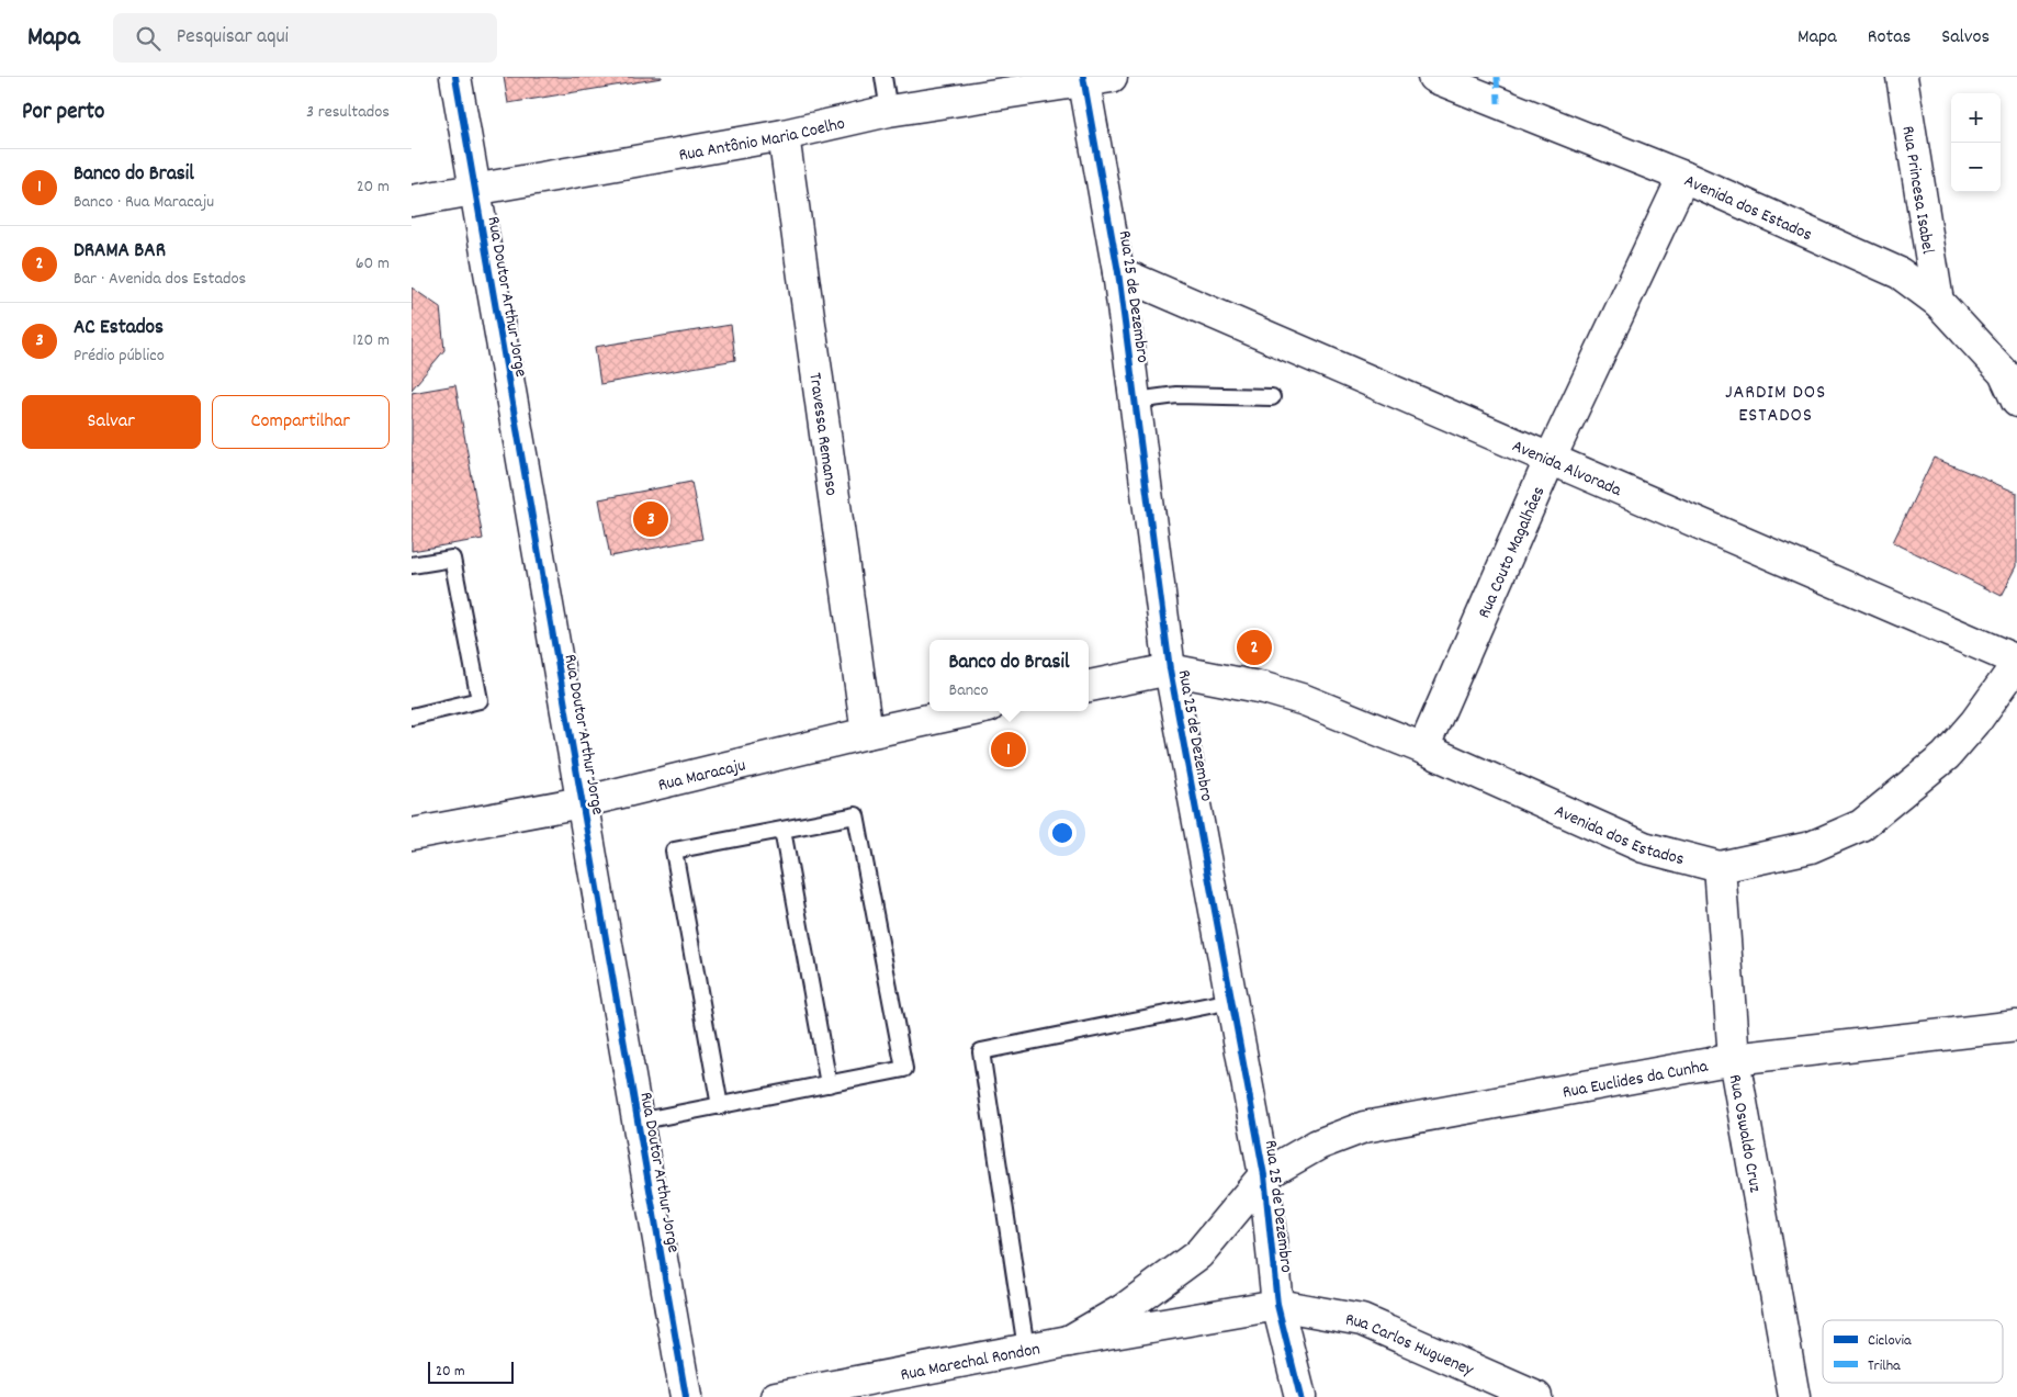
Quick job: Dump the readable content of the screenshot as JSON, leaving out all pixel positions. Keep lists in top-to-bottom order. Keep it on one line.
{"streets":{"street":["Rua Antônio Maria Coelho","Rua Princesa Isabel","Avenida dos Estados","Rua Doutor Arthur Jorge","Rua 25 de Dezembro","Travessa Remanso","Avenida Alvorada","Rua Couto Magalhães","Rua Maracaju","Rua Euclides da Cunha","Rua Oswaldo Cruz","Rua Carlos Hugueney","Rua Marechal Rondon"]},"crossings":[["Rua Antônio Maria Coelho","Rua Doutor Arthur Jorge"],["Rua Antônio Maria Coelho","Rua 25 de Dezembro"],["Rua Antônio Maria Coelho","Travessa Remanso"],["Rua Princesa Isabel","Avenida dos Estados"],["Avenida dos Estados","Rua 25 de Dezembro"],["Avenida dos Estados","Avenida Alvorada"],["Avenida dos Estados","Rua Couto Magalhães"],["Avenida dos Estados","Rua Oswaldo Cruz"],["Rua Doutor Arthur Jorge","Rua Maracaju"],["Rua 25 de Dezembro","Avenida Alvorada"],["Rua 25 de Dezembro","Rua Euclides da Cunha"],["Rua 25 de Dezembro","Rua Carlos Hugueney"],["Rua 25 de Dezembro","Rua Marechal Rondon"],["Travessa Remanso","Rua Maracaju"],["Avenida Alvorada","Rua Couto Magalhães"],["Rua Euclides da Cunha","Rua Oswaldo Cruz"],["Rua Euclides da Cunha","Rua Marechal Rondon"],["Rua Carlos Hugueney","Rua Marechal Rondon"]],"districts":["JARDIM DOS ESTADOS"],"legend":["Ciclovia","Trilha"],"scale_bar":"20 m","page":{"header":"Mapa","search":"Pesquisar aqui","nav":["Mapa","Rotas","Salvos"],"heading":["Por perto","3 resultados"],"map_buttons":["+","−"],"list":[{"mark":"1","name":"Banco do Brasil","note":"Banco · Rua Maracaju","value":"20 m"},{"mark":"2","name":"DRAMA BAR","note":"Bar · Avenida dos Estados","value":"60 m"},{"mark":"3","name":"AC Estados","note":"Prédio público","value":"120 m"}],"buttons":["Salvar","Compartilhar"],"pins":["3","2","1"],"popup":["Banco do Brasil","Banco"],"scale":"20 m"}}
